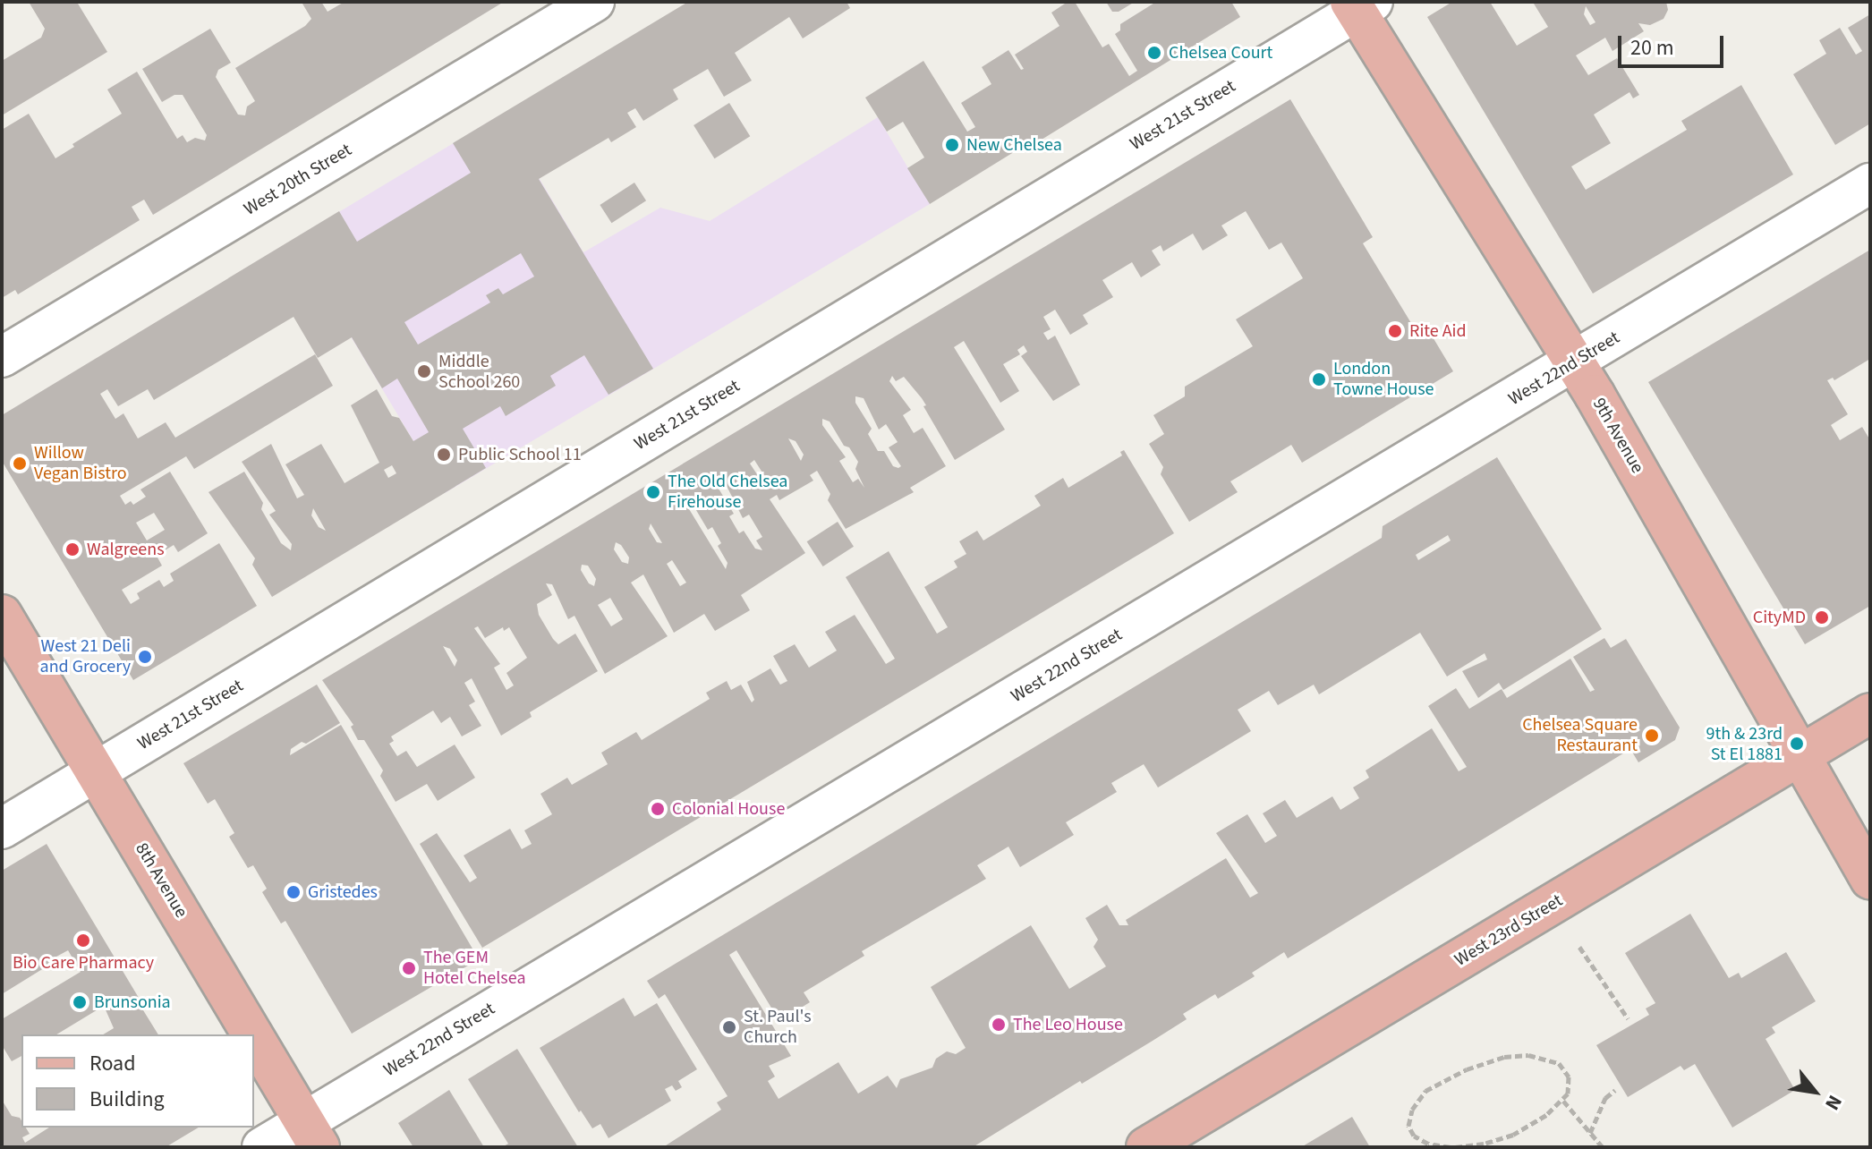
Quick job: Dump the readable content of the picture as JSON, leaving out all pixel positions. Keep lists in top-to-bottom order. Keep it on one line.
{"streets":{"main road":["9th Avenue","8th Avenue","West 23rd Street"],"street":["West 21st Street","West 20th Street","West 22nd Street"]},"crossings":[["West 21st Street","9th Avenue"],["West 21st Street","8th Avenue"],["West 22nd Street","9th Avenue"],["West 22nd Street","8th Avenue"],["9th Avenue","West 23rd Street"]],"places":["Chelsea Court","New Chelsea","Rite Aid","Middle School 260","London Towne House","Public School 11","Willow Vegan Bistro","The Old Chelsea Firehouse","Walgreens","CityMD","West 21 Deli and Grocery","Chelsea Square Restaurant","9th & 23rd St El 1881","Colonial House","Gristedes","Bio Care Pharmacy","The GEM Hotel Chelsea","Brunsonia","The Leo House","St. Paul's Church"],"legend":["Road","Building"],"scale_bar":"20 m","north":"bottom right"}
